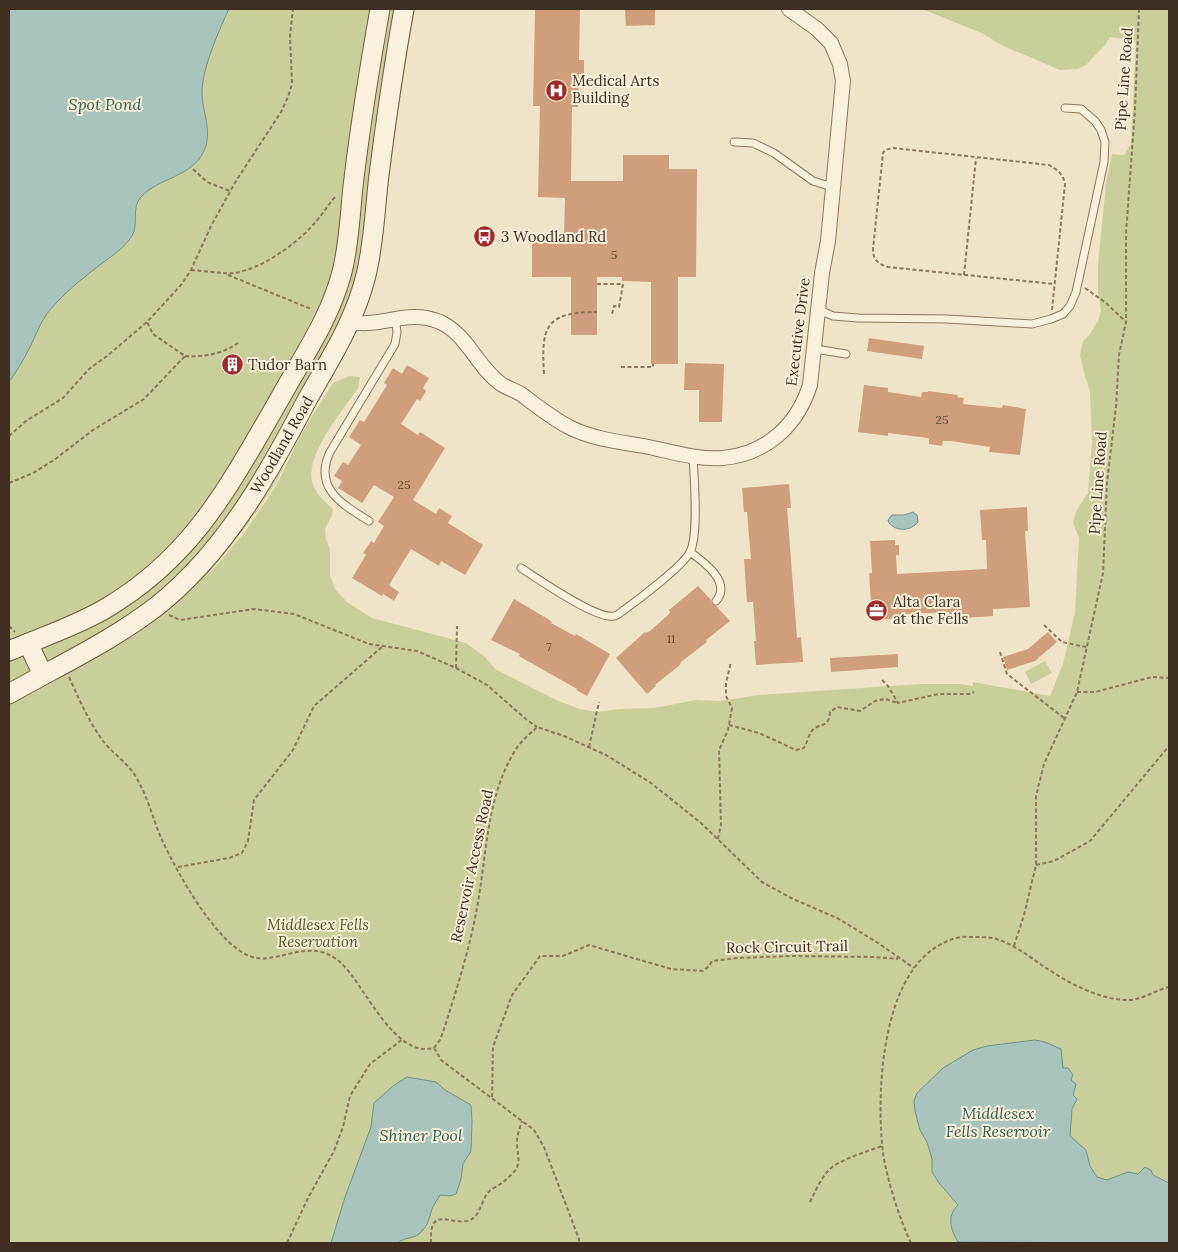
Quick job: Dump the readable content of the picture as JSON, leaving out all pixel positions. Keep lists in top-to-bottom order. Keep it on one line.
{"streets":{"main road":["Woodland Road"],"street":["Executive Drive"],"path":["Pipe Line Road","Reservoir Access Road","Rock Circuit Trail"]},"crossings":[["Executive Drive","Woodland Road"]],"water":["Spot Pond","Middlesex Fells Reservoir","Shiner Pool"],"parks":["Middlesex Fells Reservation"],"places":{"hospital":["Medical Arts Building"],"bus stop":["3 Woodland Rd"],"building":["Tudor Barn"],"office":["Alta Clara at the Fells"]},"house_numbers":["5","25","25","11","7"]}
